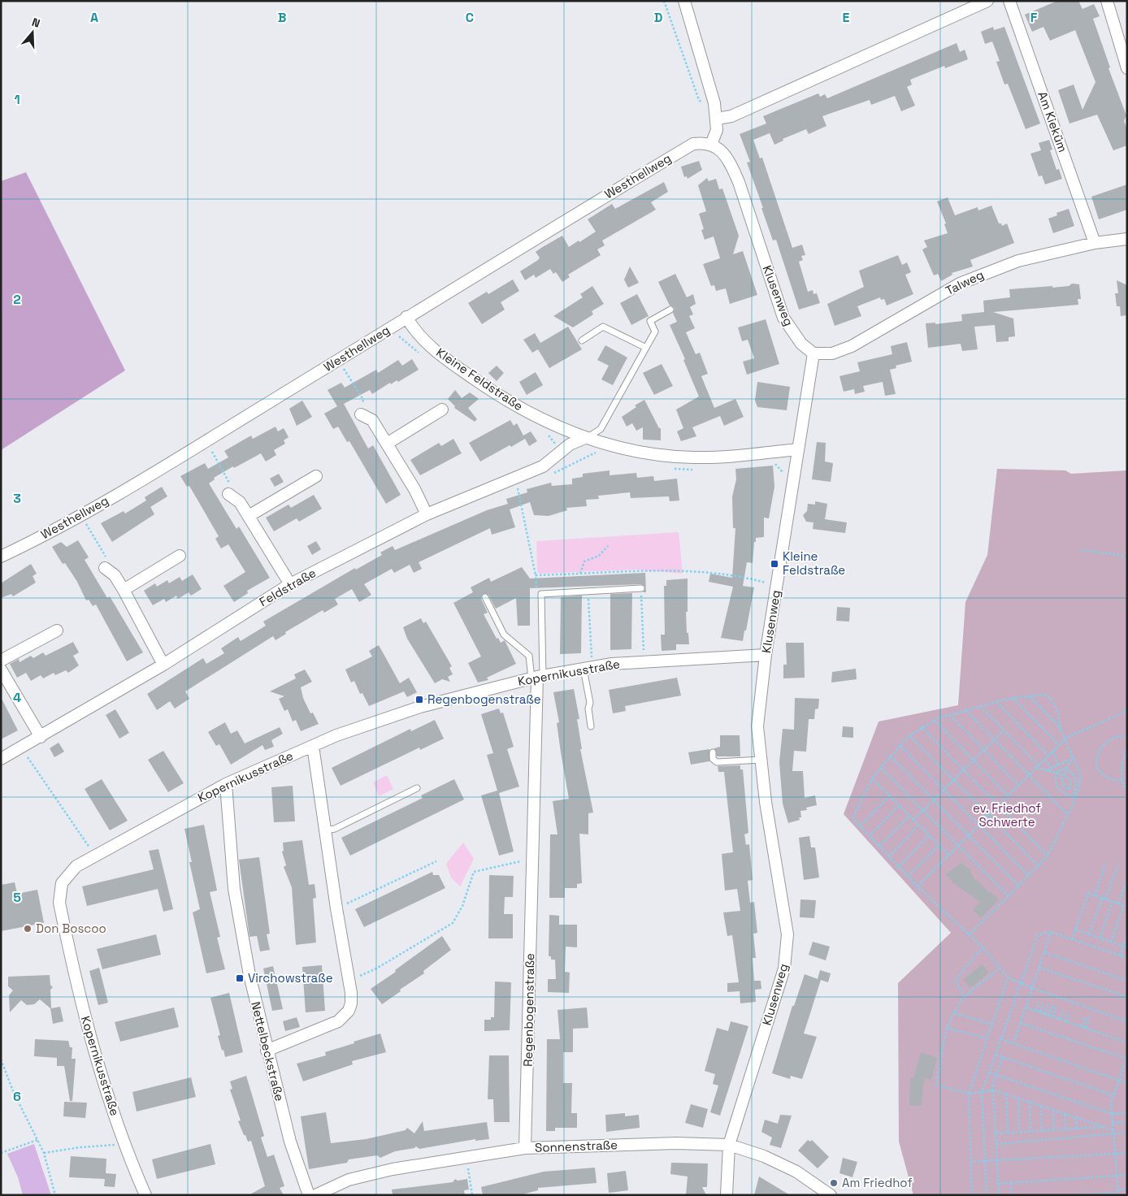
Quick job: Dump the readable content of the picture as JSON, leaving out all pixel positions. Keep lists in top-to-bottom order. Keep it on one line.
{"streets":{"street":["Am Kieküm","Westhellweg","Talweg","Klusenweg","Kleine Feldstraße","Feldstraße","Kopernikusstraße","Regenbogenstraße","Nettelbeckstraße","Sonnenstraße"]},"crossings":[["Am Kieküm","Talweg"],["Westhellweg","Klusenweg"],["Westhellweg","Kleine Feldstraße"],["Talweg","Klusenweg"],["Klusenweg","Kleine Feldstraße"],["Klusenweg","Kopernikusstraße"],["Klusenweg","Sonnenstraße"],["Kleine Feldstraße","Feldstraße"],["Kopernikusstraße","Regenbogenstraße"],["Kopernikusstraße","Nettelbeckstraße"],["Regenbogenstraße","Sonnenstraße"]],"parks":["ev. Friedhof Schwerte"],"places":{"transit":["Kleine Feldstraße","Regenbogenstraße","Virchowstraße"],"other":["Don Boscoo","Am Friedhof"]},"north":"top","grid":{"columns":["A","B","C","D","E","F"],"rows":["1","2","3","4","5","6"]}}
